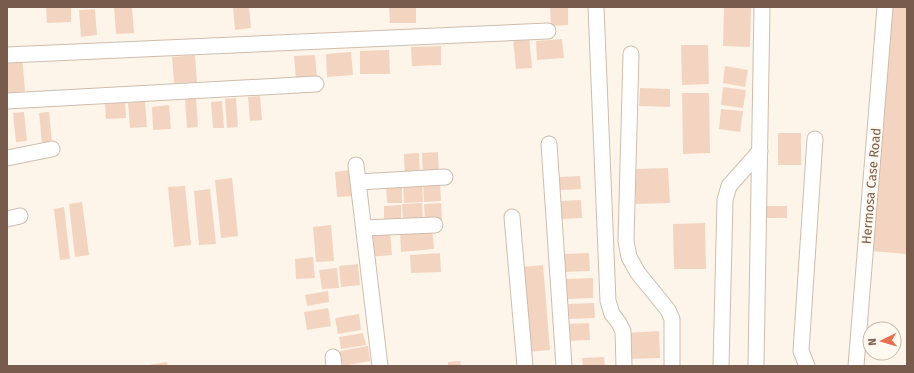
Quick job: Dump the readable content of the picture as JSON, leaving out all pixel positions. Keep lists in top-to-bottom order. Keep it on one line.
{"streets":{"street":["Hermosa Case Road"]},"north":"left"}
